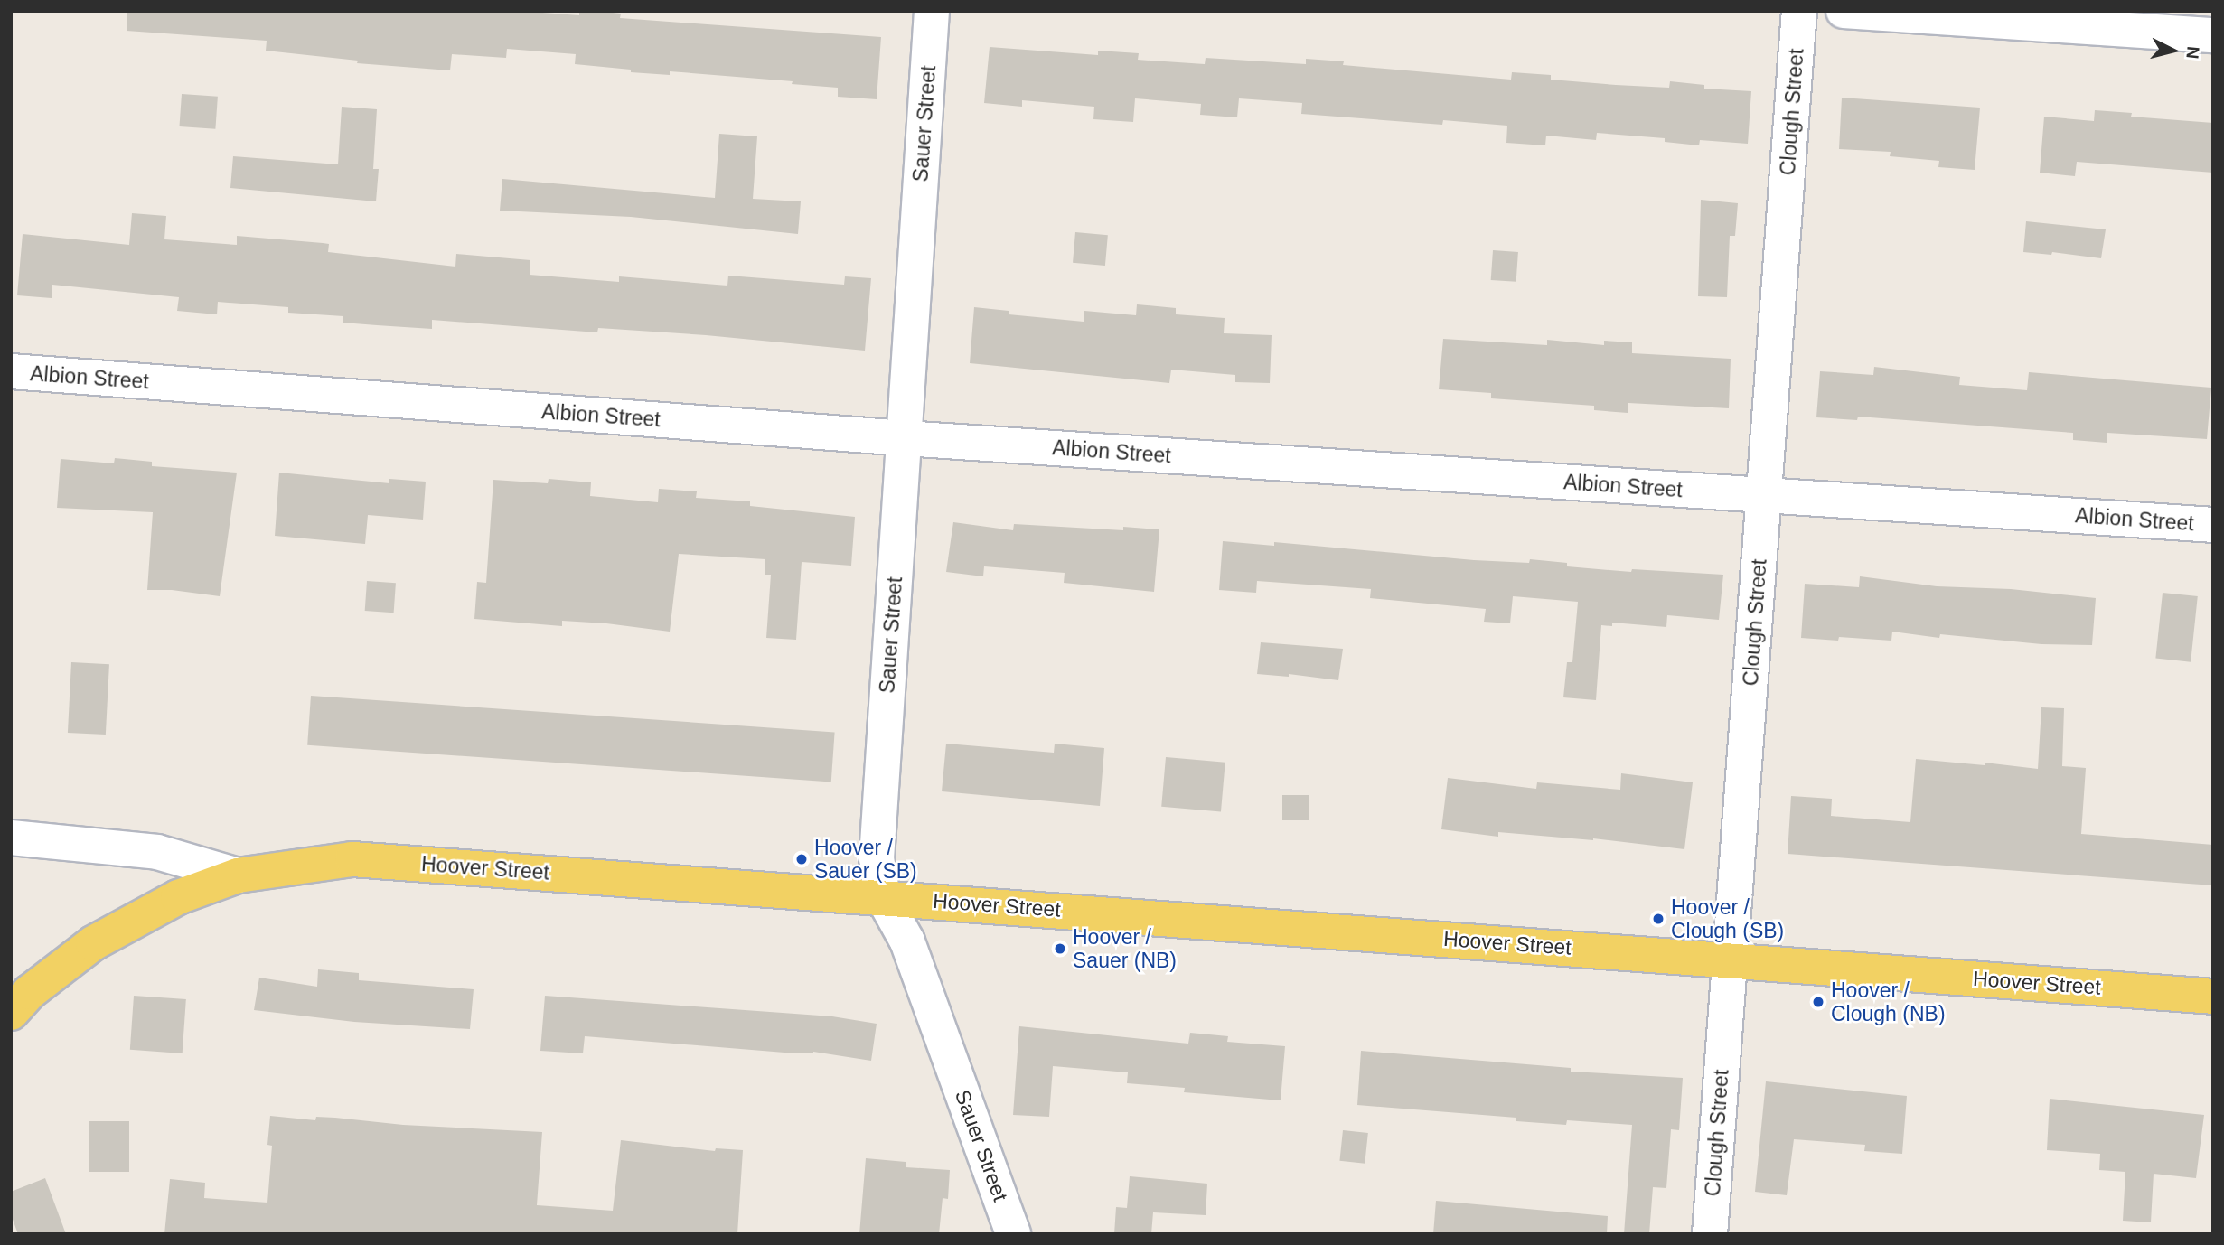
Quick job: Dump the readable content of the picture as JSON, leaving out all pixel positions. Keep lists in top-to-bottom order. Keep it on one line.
{"streets":{"main road":["Hoover Street"],"street":["Clough Street","Sauer Street","Albion Street"]},"crossings":[["Clough Street","Albion Street"],["Clough Street","Hoover Street"],["Sauer Street","Albion Street"],["Sauer Street","Hoover Street"]],"places":["Hoover / Sauer (SB)","Hoover / Clough (SB)","Hoover / Sauer (NB)","Hoover / Clough (NB)"],"north":"right"}
